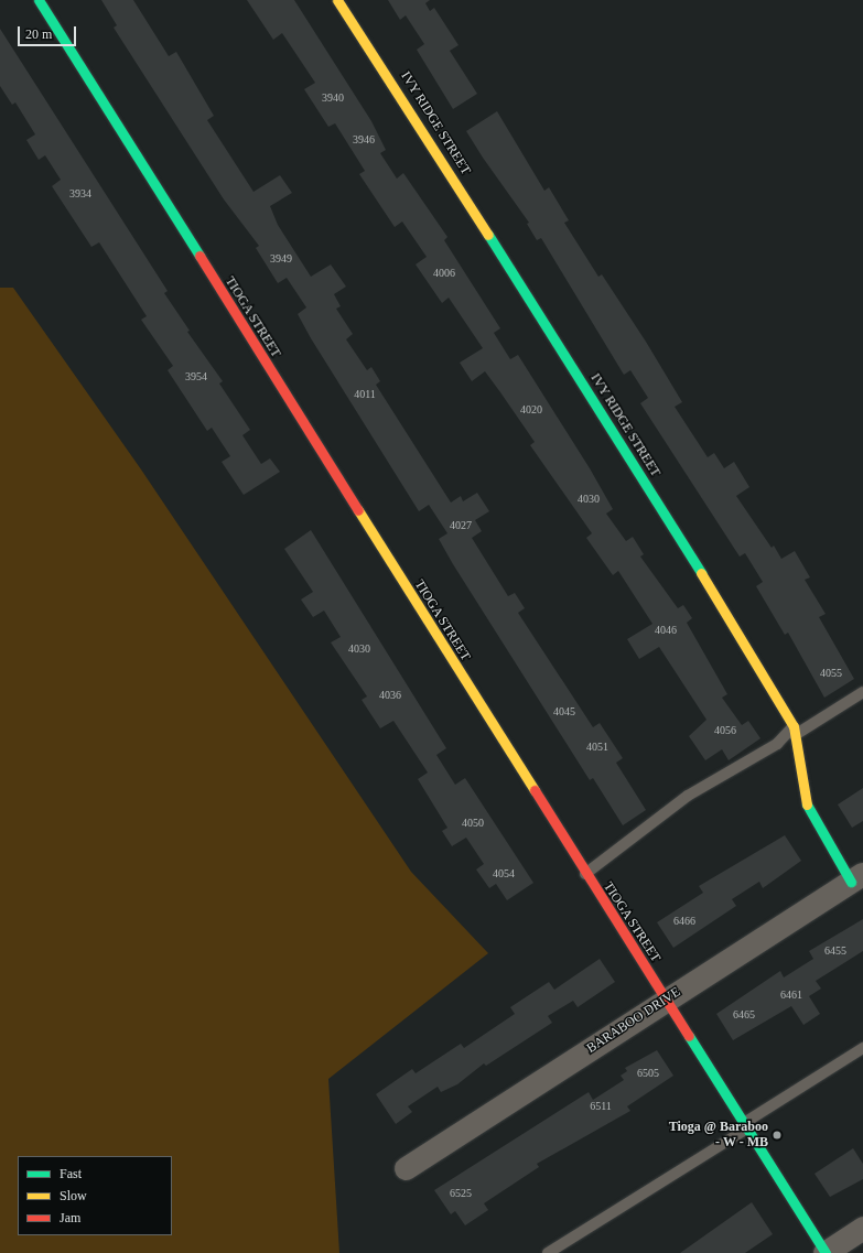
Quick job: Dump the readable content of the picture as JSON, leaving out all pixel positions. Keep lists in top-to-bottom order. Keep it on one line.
{"streets":{"street":["IVY RIDGE STREET","TIOGA STREET","BARABOO DRIVE"]},"crossings":[["IVY RIDGE STREET","BARABOO DRIVE"],["TIOGA STREET","BARABOO DRIVE"]],"places":["Tioga @ Baraboo - W - MB"],"house_numbers":["3940","3946","3934","3949","4006","3954","4011","4020","4030","4027","4046","4030","4055","4036","4045","4056","4051","4050","4054","6466","6455","6461","6465","6505","6511","6525"],"legend":["Fast","Slow","Jam"],"scale_bar":"20 m"}
